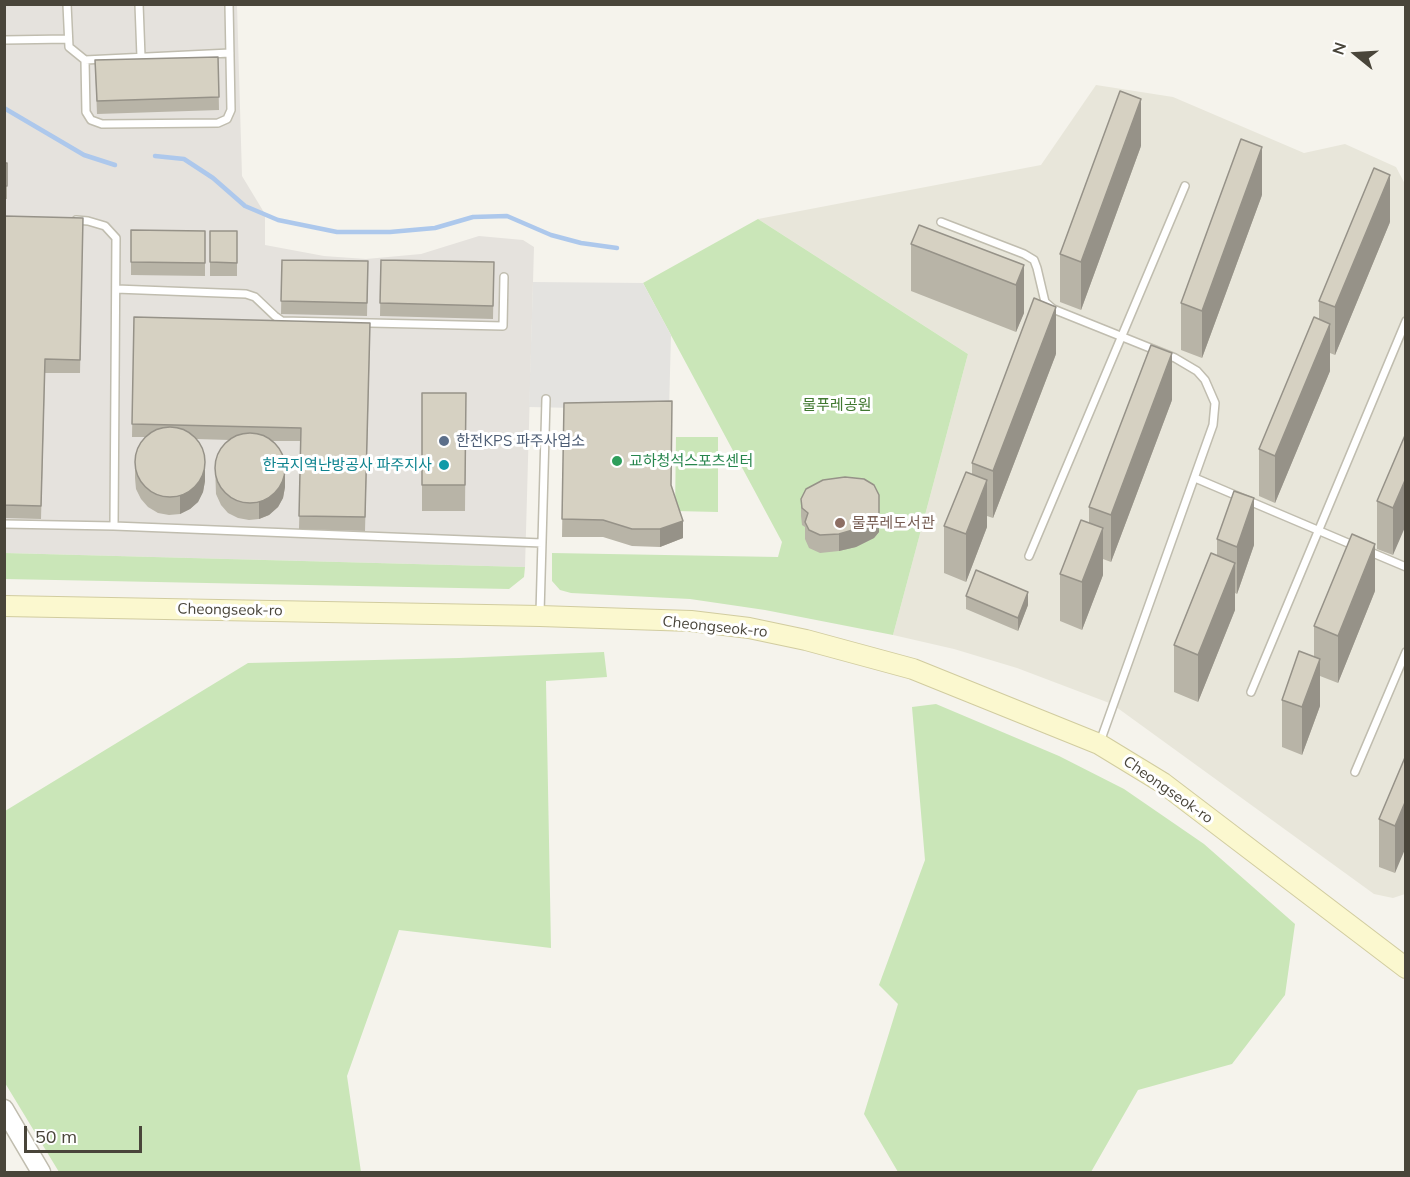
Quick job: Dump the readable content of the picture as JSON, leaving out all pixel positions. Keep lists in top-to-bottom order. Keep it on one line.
{"streets":{"main road":["Cheongseok-ro"]},"parks":["물푸레공원"],"places":["한전KPS 파주사업소","교하청석스포츠센터","한국지역난방공사 파주지사","물푸레도서관"],"scale_bar":"50 m","north":"left"}
